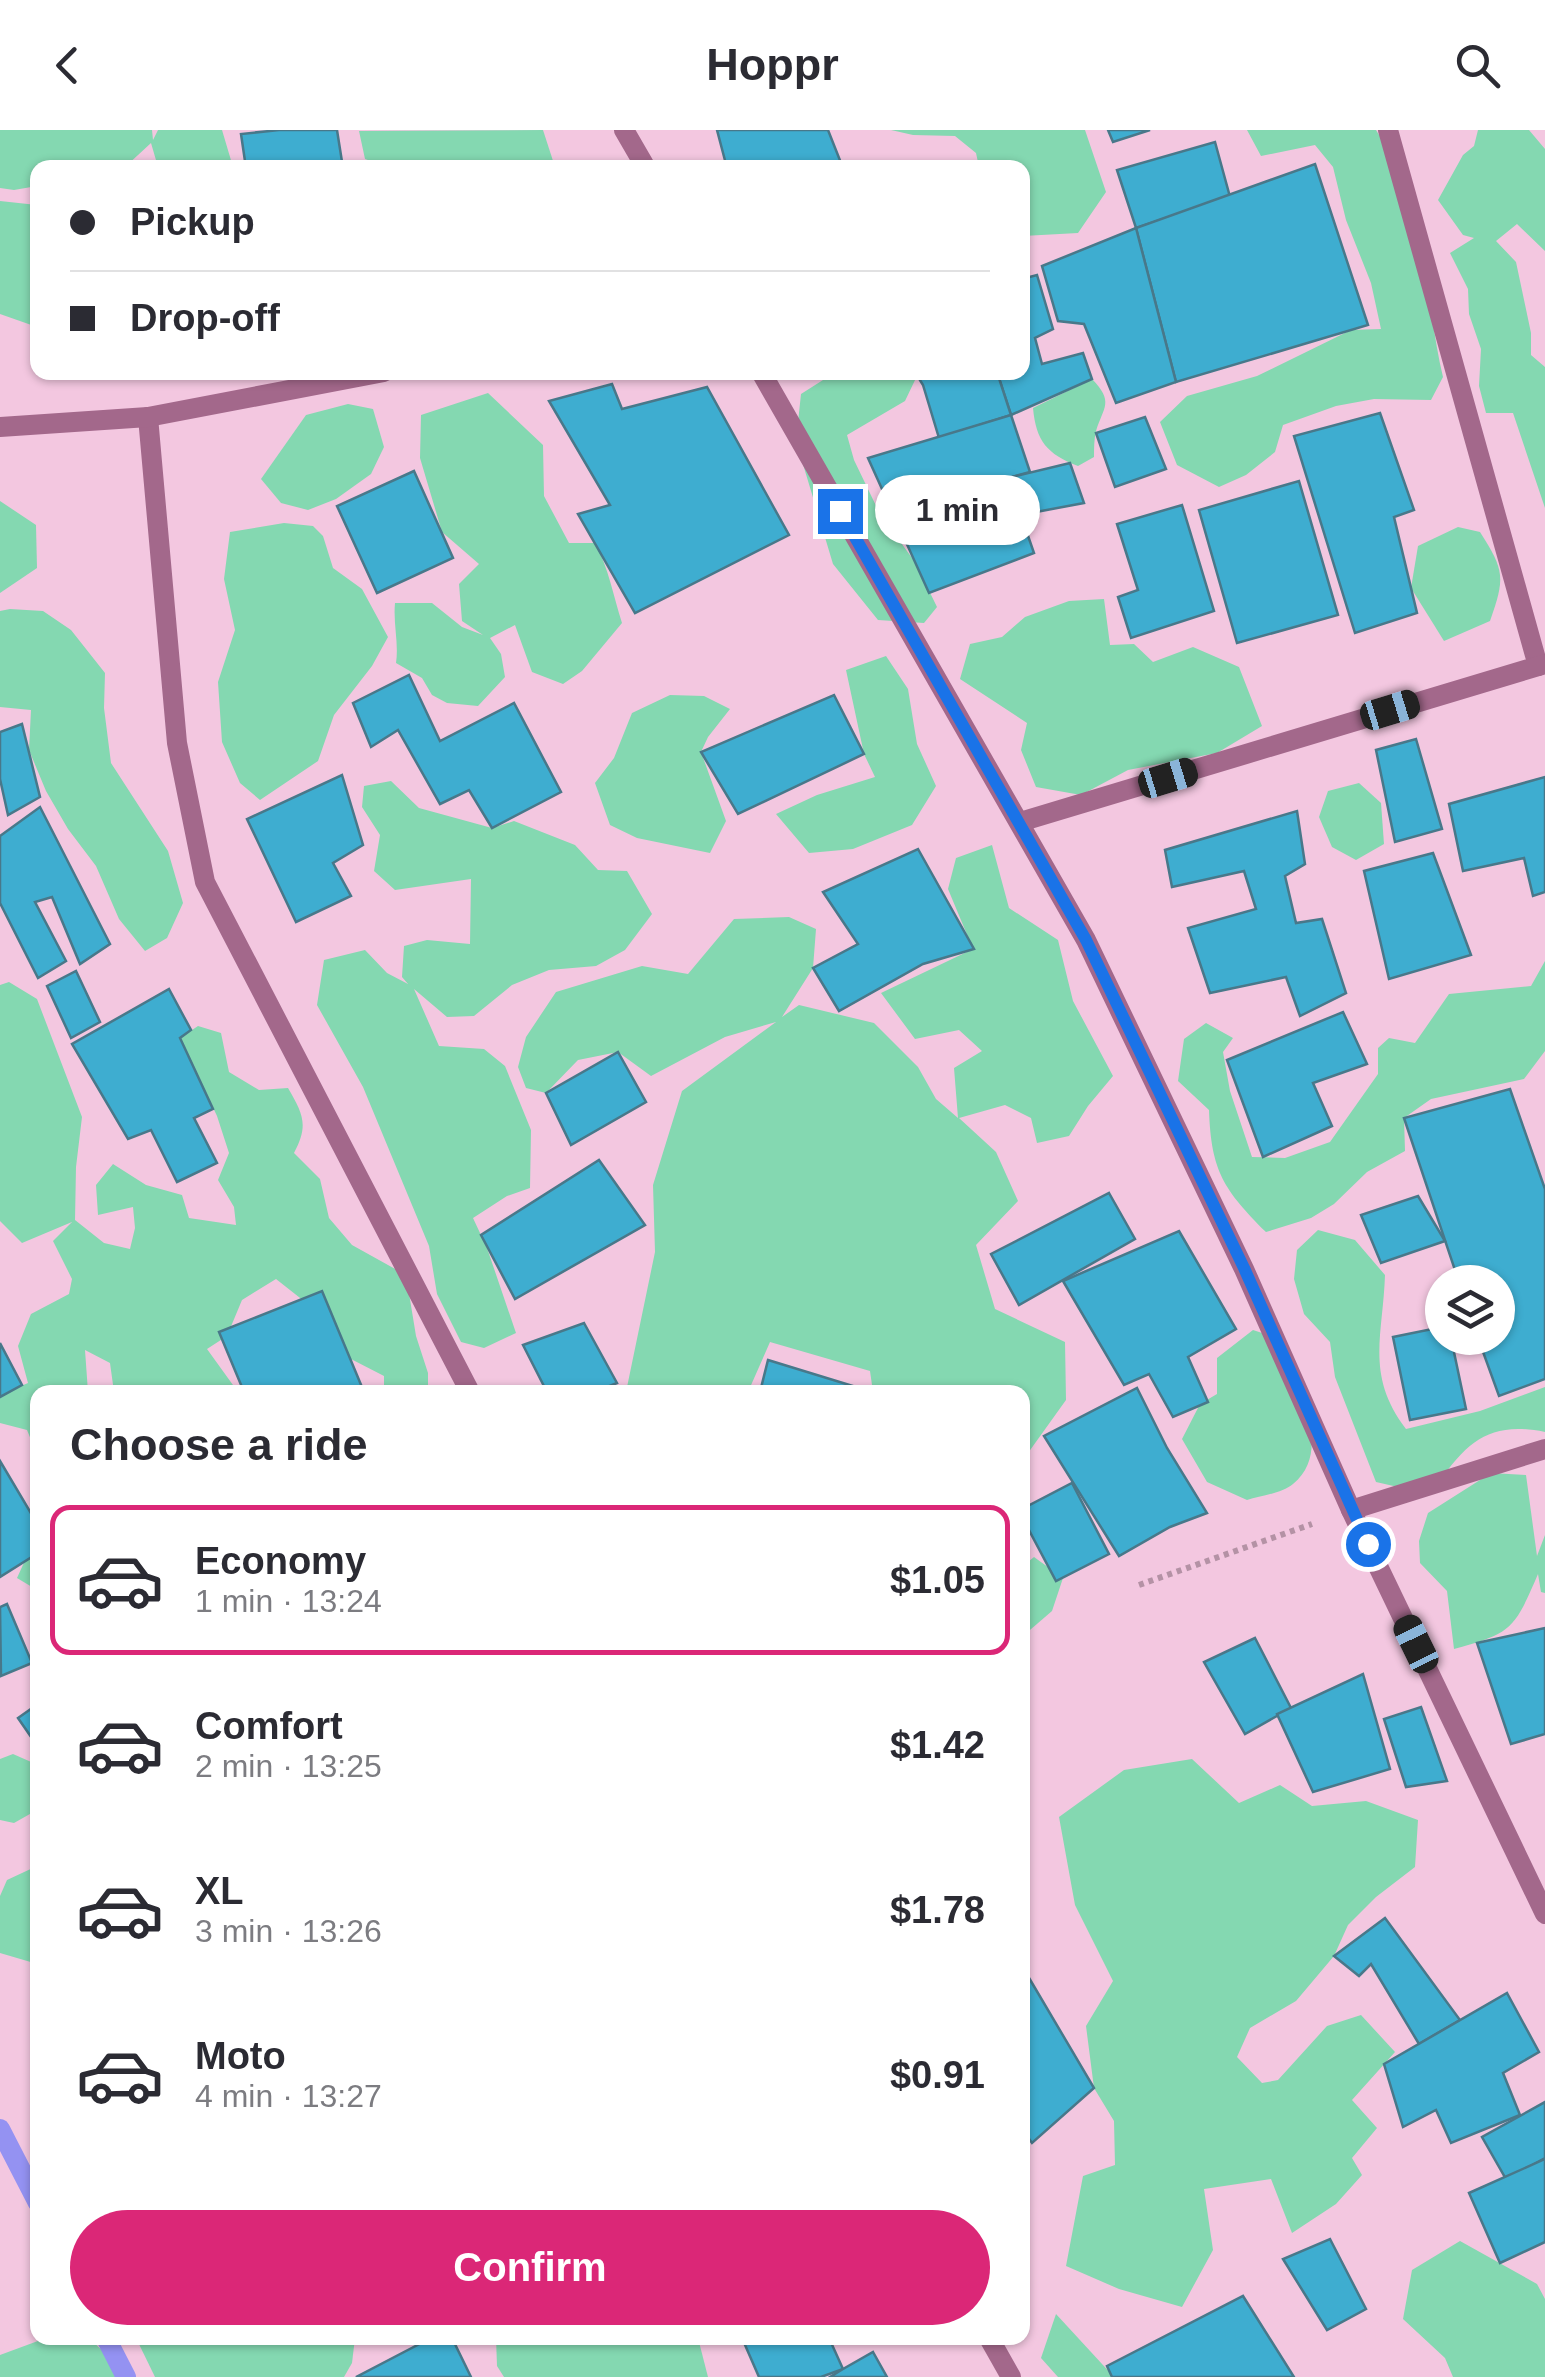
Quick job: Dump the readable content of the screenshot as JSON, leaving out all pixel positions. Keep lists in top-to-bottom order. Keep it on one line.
{"page":{"header":"Hoppr","banner":["Pickup","Drop-off"],"bubble":"1 min","heading":"Choose a ride","list":[{"name":"Economy","note":"1 min · 13:24","value":"$1.05"},{"name":"Comfort","note":"2 min · 13:25","value":"$1.42"},{"name":"XL","note":"3 min · 13:26","value":"$1.78"},{"name":"Moto","note":"4 min · 13:27","value":"$0.91"}],"buttons":"Confirm"}}
